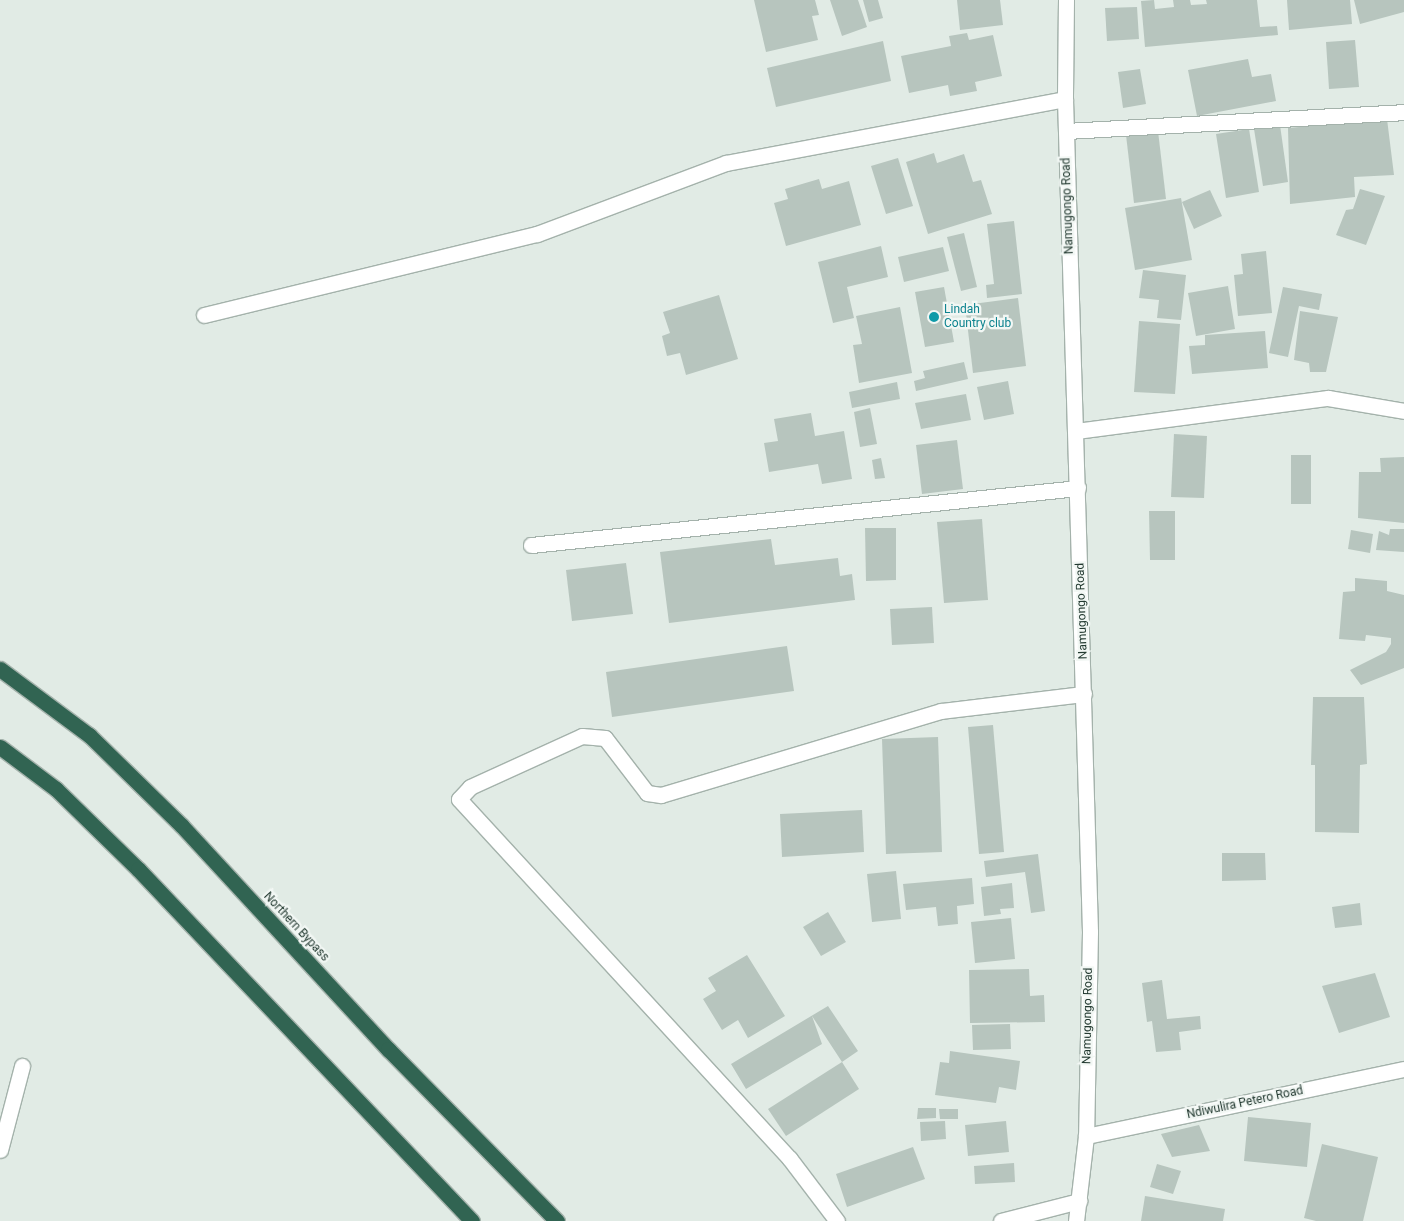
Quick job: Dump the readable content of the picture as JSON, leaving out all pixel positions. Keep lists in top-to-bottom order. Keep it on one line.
{"streets":{"highway":["Northern Bypass"],"street":["Namugongo Road","Ndiwulira Petero Road"]},"crossings":[["Namugongo Road","Ndiwulira Petero Road"]],"places":["Lindah Country club"]}
